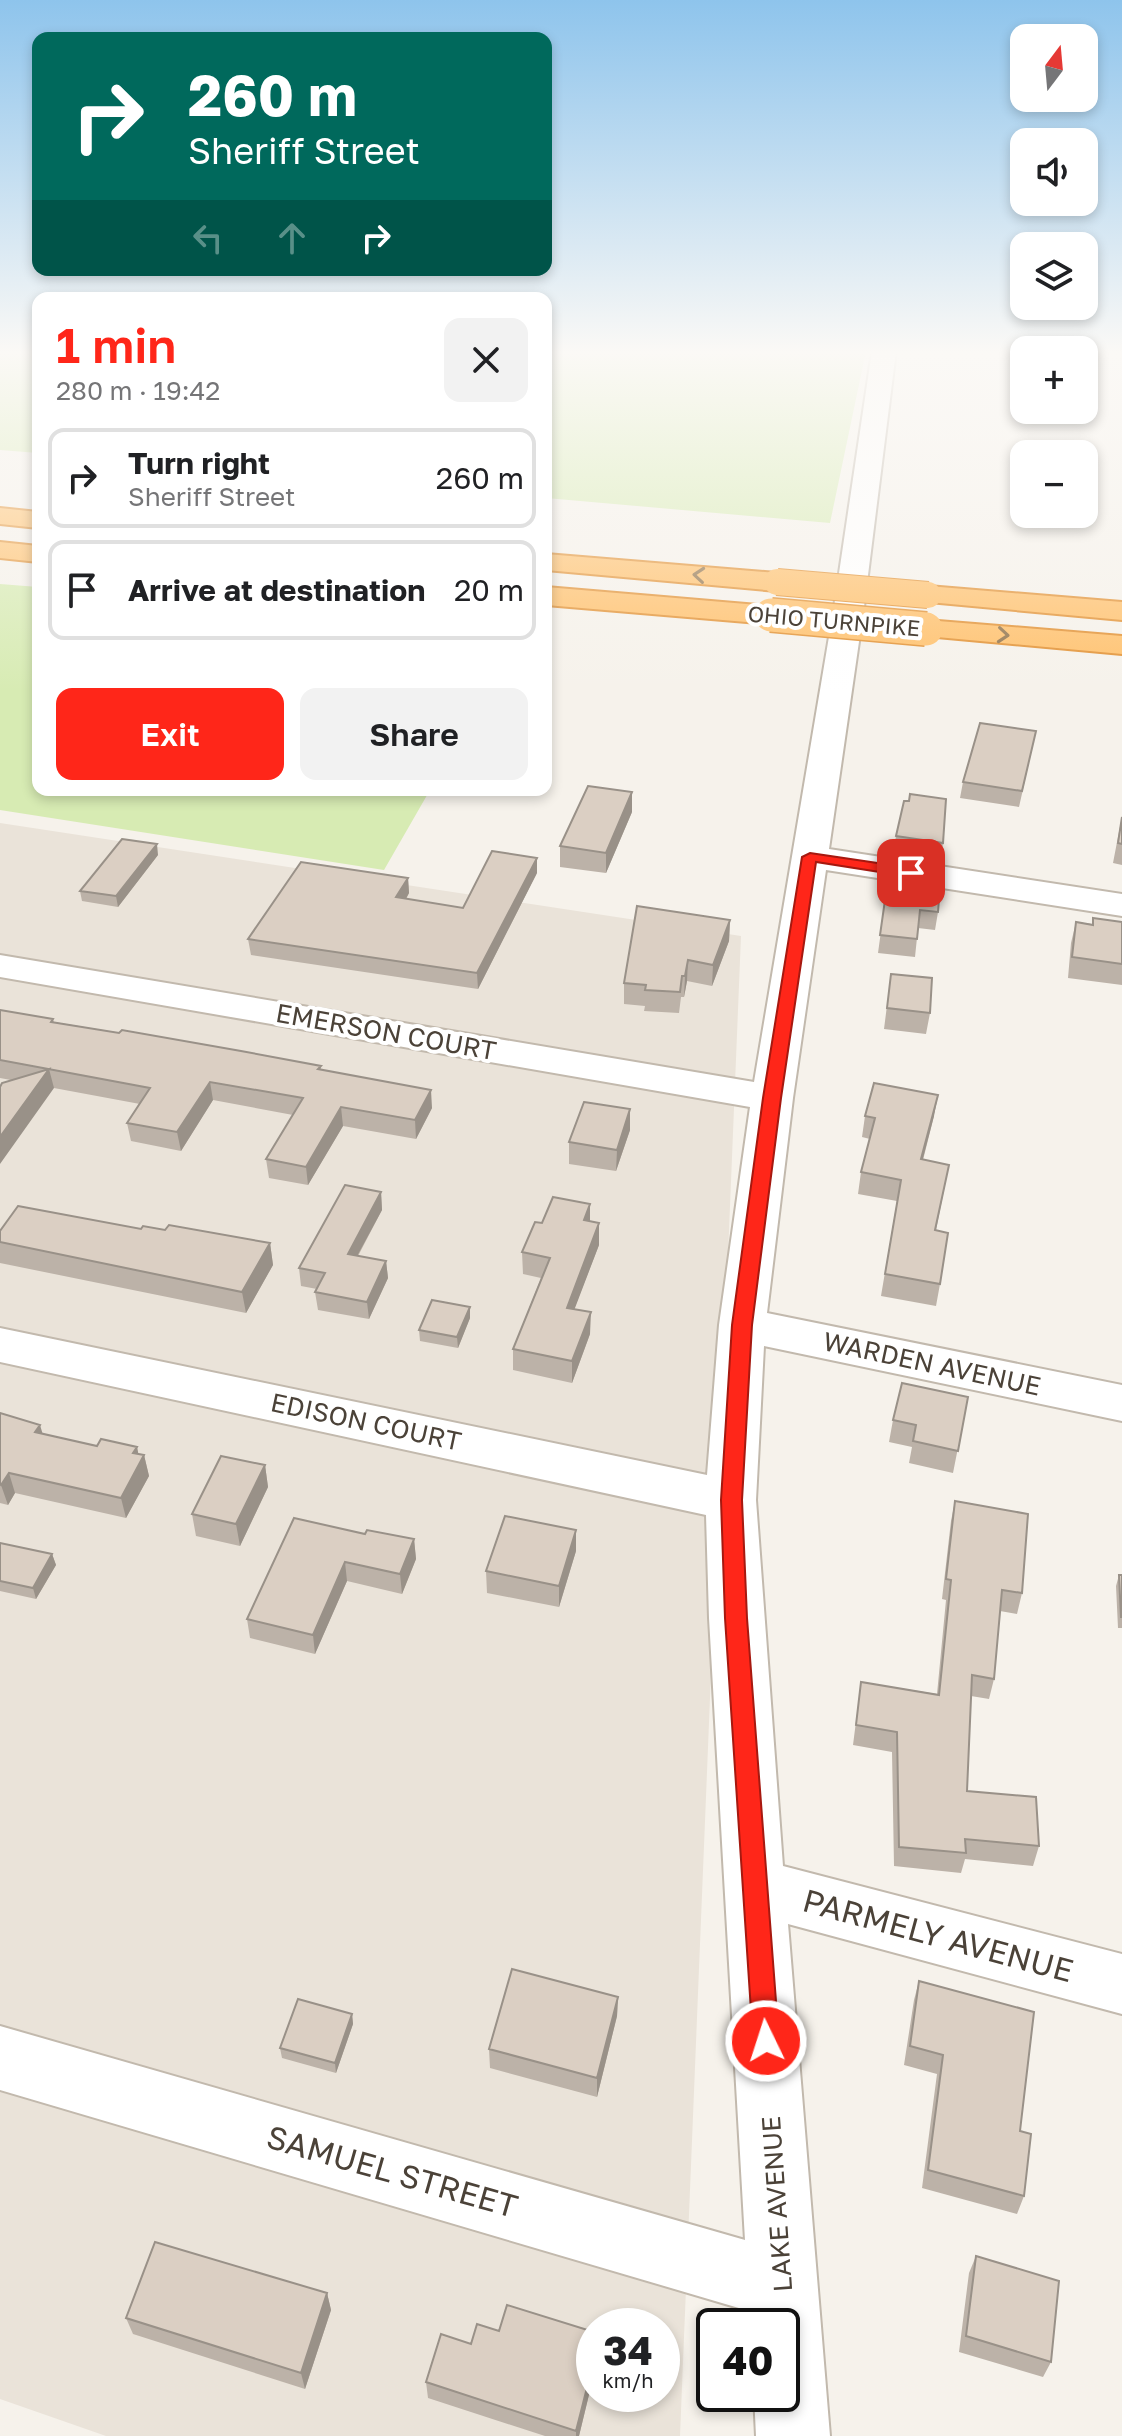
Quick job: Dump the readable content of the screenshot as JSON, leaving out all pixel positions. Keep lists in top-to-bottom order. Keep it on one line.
{"streets":{"highway":["OHIO TURNPIKE"],"street":["EMERSON COURT","WARDEN AVENUE","EDISON COURT","PARMELY AVENUE","SAMUEL STREET","LAKE AVENUE"]},"crossings":[["EMERSON COURT","LAKE AVENUE"],["WARDEN AVENUE","LAKE AVENUE"],["EDISON COURT","LAKE AVENUE"],["PARMELY AVENUE","LAKE AVENUE"],["SAMUEL STREET","LAKE AVENUE"]],"north":"top","page":{"map_buttons":["+","−"],"turn":["260 m","Sheriff Street"],"heading":["1 min","280 m · 19:42"],"list":[{"name":"Turn right","note":"Sheriff Street","value":"260 m"},{"name":"Arrive at destination","value":"20 m"}],"buttons":["Exit","Share"],"speed":"34 km/h","limit":"40"}}
